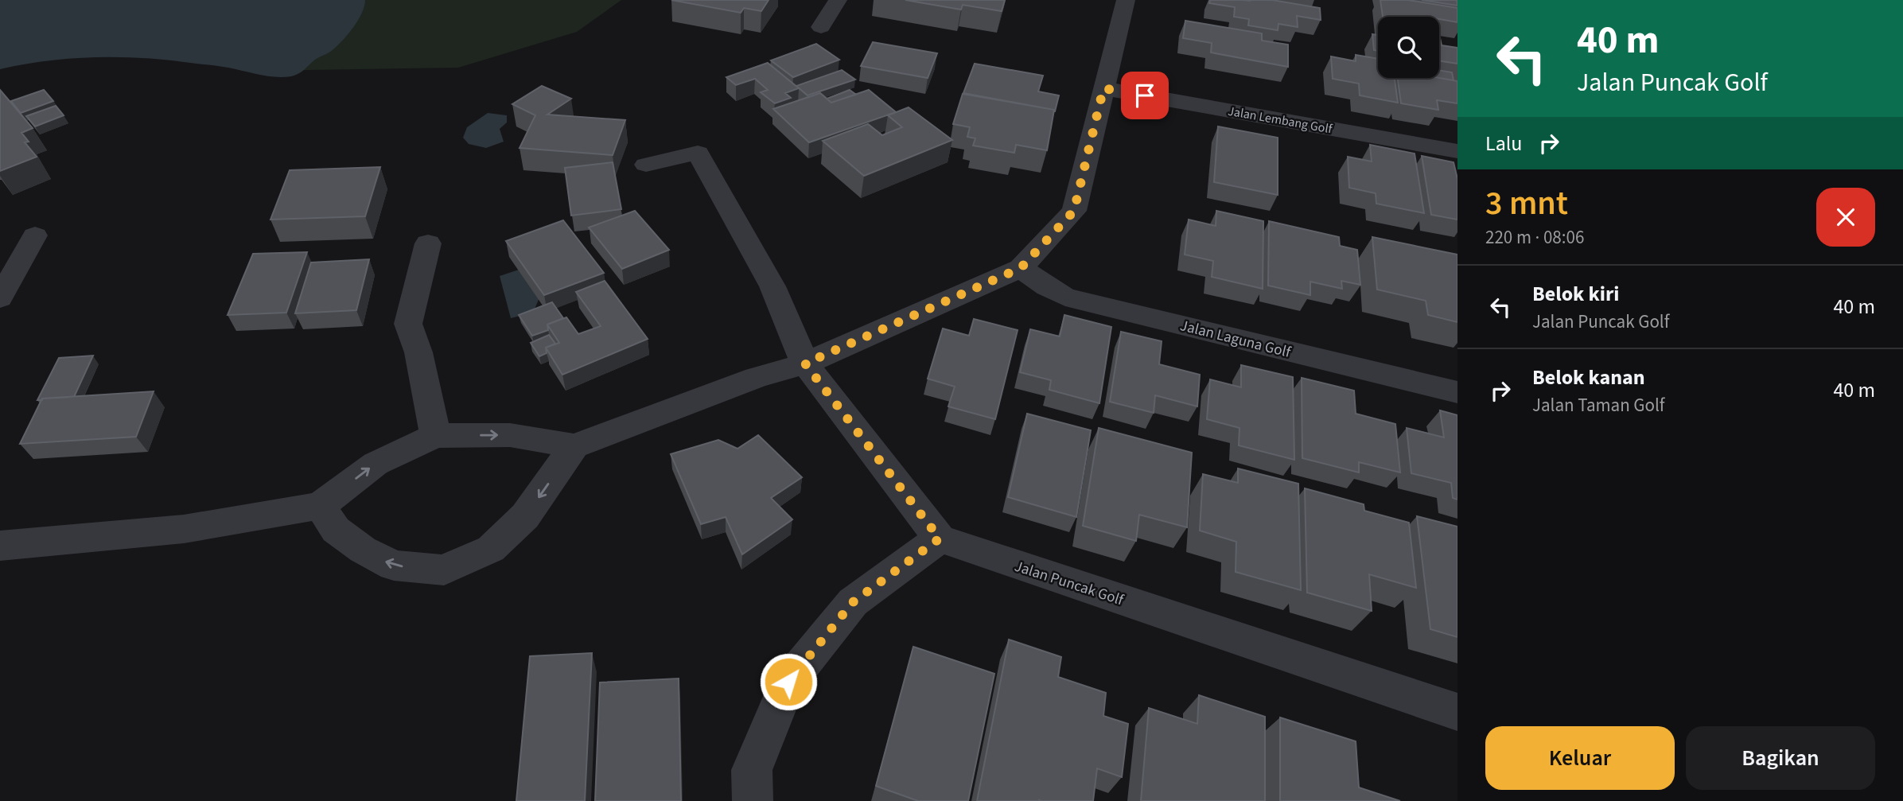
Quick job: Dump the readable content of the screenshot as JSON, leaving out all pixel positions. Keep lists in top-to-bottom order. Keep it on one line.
{"streets":{"street":["Jalan Lembang Golf","Jalan Laguna Golf","Jalan Puncak Golf"]},"page":{"turn":["40 m","Jalan Puncak Golf"],"then":"Lalu","heading":["3 mnt","220 m · 08:06"],"list":[{"name":"Belok kiri","note":"Jalan Puncak Golf","value":"40 m"},{"name":"Belok kanan","note":"Jalan Taman Golf","value":"40 m"}],"buttons":["Keluar","Bagikan"]}}
